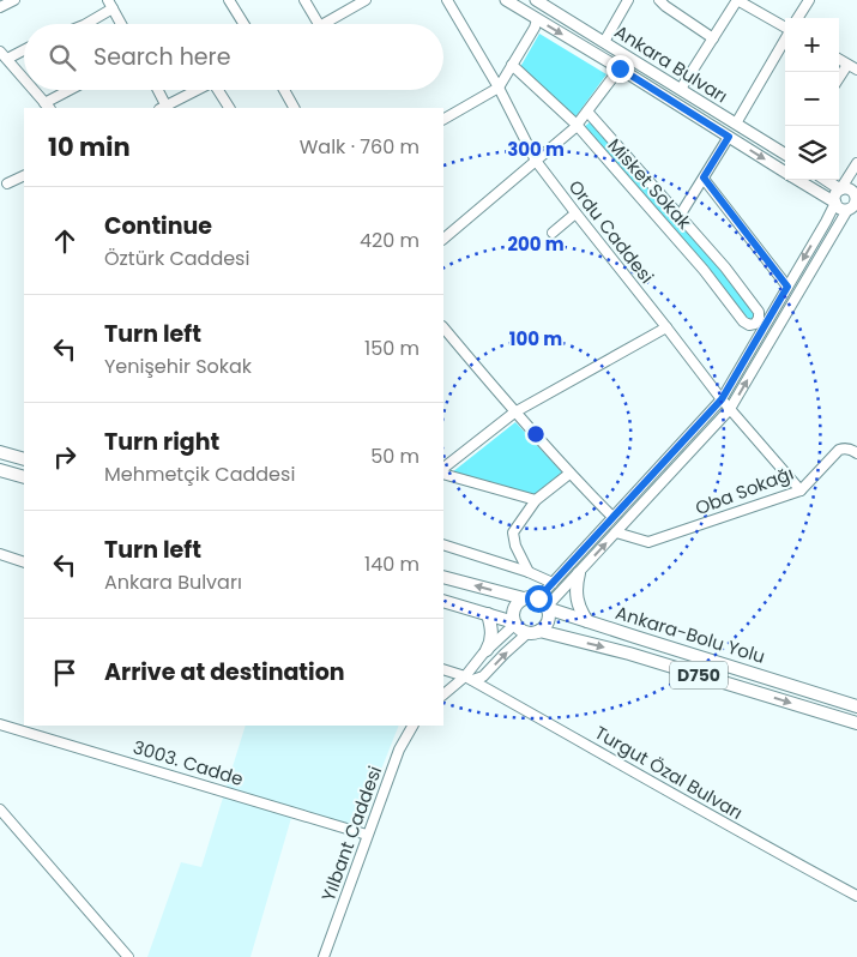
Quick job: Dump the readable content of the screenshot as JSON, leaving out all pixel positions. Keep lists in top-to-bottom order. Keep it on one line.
{"streets":{"highway":["Ankara-Bolu Yolu","D750"],"main road":["Ankara Bulvarı"],"street":["Misket Sokak","Ordu Caddesi","Oba Sokağı","3003. Cadde","Turgut Özal Bulvarı","Yılbant Caddesi"]},"crossings":[["Ordu Caddesi","Oba Sokağı"],["3003. Cadde","Yılbant Caddesi"]],"page":{"map_buttons":["+","−"],"search":"Search here","heading":["10 min","Walk · 760 m"],"list":[["Continue","Öztürk Caddesi","420 m"],["Turn left","Yenişehir Sokak","150 m"],["Turn right","Mehmetçik Caddesi","50 m"],["Turn left","Ankara Bulvarı","140 m"],"Arrive at destination"]},"rings":["300 m","200 m","100 m"]}
